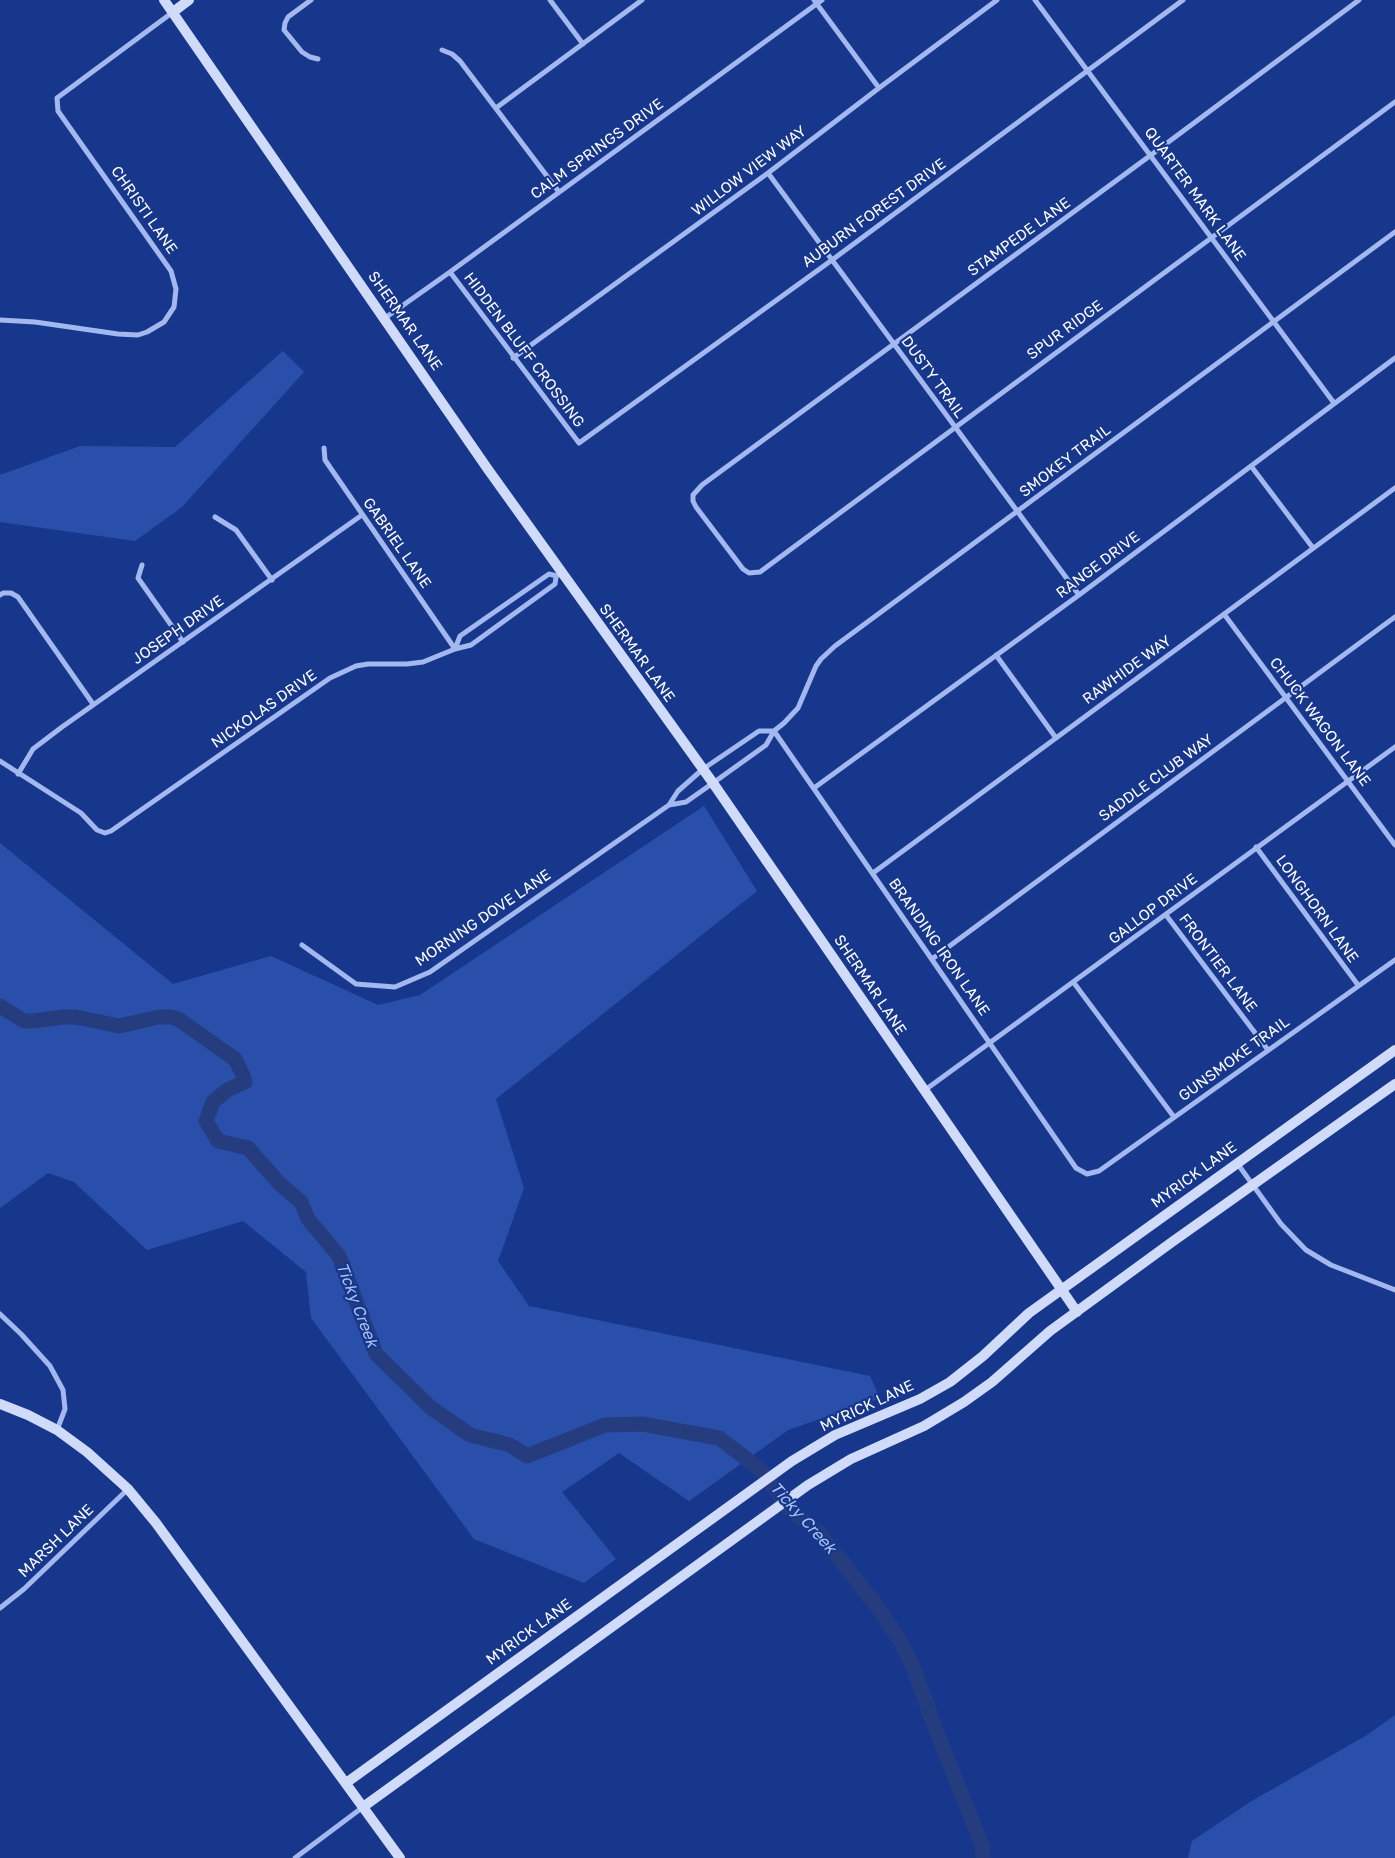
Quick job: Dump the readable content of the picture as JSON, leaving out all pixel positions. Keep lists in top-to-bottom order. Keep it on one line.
{"streets":{"street":["CALM SPRINGS DRIVE","WILLOW VIEW WAY","QUARTER MARK LANE","CHRISTI LANE","AUBURN FOREST DRIVE","STAMPEDE LANE","SHERMAR LANE","SPUR RIDGE","HIDDEN BLUFF CROSSING","DUSTY TRAIL","SMOKEY TRAIL","GABRIEL LANE","RANGE DRIVE","JOSEPH DRIVE","RAWHIDE WAY","NICKOLAS DRIVE","CHUCK WAGON LANE","SADDLE CLUB WAY","GALLOP DRIVE","LONGHORN LANE","MORNING DOVE LANE","BRANDING IRON LANE","FRONTIER LANE","GUNSMOKE TRAIL","MYRICK LANE","MARSH LANE"]},"crossings":[["CALM SPRINGS DRIVE","SHERMAR LANE"],["CALM SPRINGS DRIVE","HIDDEN BLUFF CROSSING"],["WILLOW VIEW WAY","HIDDEN BLUFF CROSSING"],["WILLOW VIEW WAY","DUSTY TRAIL"],["QUARTER MARK LANE","AUBURN FOREST DRIVE"],["QUARTER MARK LANE","STAMPEDE LANE"],["QUARTER MARK LANE","SPUR RIDGE"],["QUARTER MARK LANE","SMOKEY TRAIL"],["QUARTER MARK LANE","RANGE DRIVE"],["CHRISTI LANE","SHERMAR LANE"],["AUBURN FOREST DRIVE","HIDDEN BLUFF CROSSING"],["AUBURN FOREST DRIVE","DUSTY TRAIL"],["STAMPEDE LANE","SPUR RIDGE"],["STAMPEDE LANE","DUSTY TRAIL"],["SHERMAR LANE","SMOKEY TRAIL"],["SHERMAR LANE","NICKOLAS DRIVE"],["SHERMAR LANE","GALLOP DRIVE"],["SHERMAR LANE","MORNING DOVE LANE"],["SHERMAR LANE","MYRICK LANE"],["SPUR RIDGE","DUSTY TRAIL"],["DUSTY TRAIL","SMOKEY TRAIL"],["DUSTY TRAIL","RANGE DRIVE"],["SMOKEY TRAIL","MORNING DOVE LANE"],["SMOKEY TRAIL","BRANDING IRON LANE"],["GABRIEL LANE","JOSEPH DRIVE"],["GABRIEL LANE","NICKOLAS DRIVE"],["RANGE DRIVE","BRANDING IRON LANE"],["JOSEPH DRIVE","NICKOLAS DRIVE"],["RAWHIDE WAY","CHUCK WAGON LANE"],["RAWHIDE WAY","BRANDING IRON LANE"],["CHUCK WAGON LANE","SADDLE CLUB WAY"],["CHUCK WAGON LANE","GALLOP DRIVE"],["SADDLE CLUB WAY","BRANDING IRON LANE"],["GALLOP DRIVE","LONGHORN LANE"],["GALLOP DRIVE","BRANDING IRON LANE"],["GALLOP DRIVE","FRONTIER LANE"],["LONGHORN LANE","GUNSMOKE TRAIL"],["BRANDING IRON LANE","GUNSMOKE TRAIL"],["FRONTIER LANE","GUNSMOKE TRAIL"]],"water":["Ticky Creek"]}
